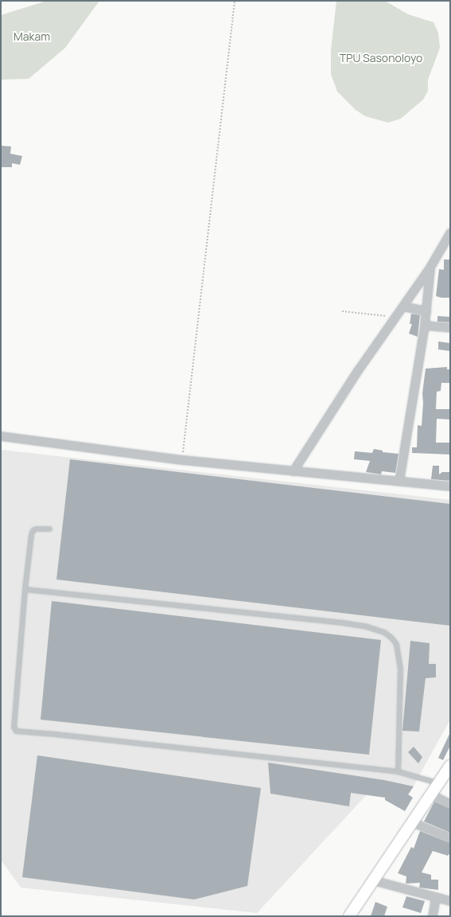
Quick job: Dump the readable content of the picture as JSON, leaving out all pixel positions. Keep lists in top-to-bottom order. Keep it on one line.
{"parks":["Makam","TPU Sasonoloyo"]}
